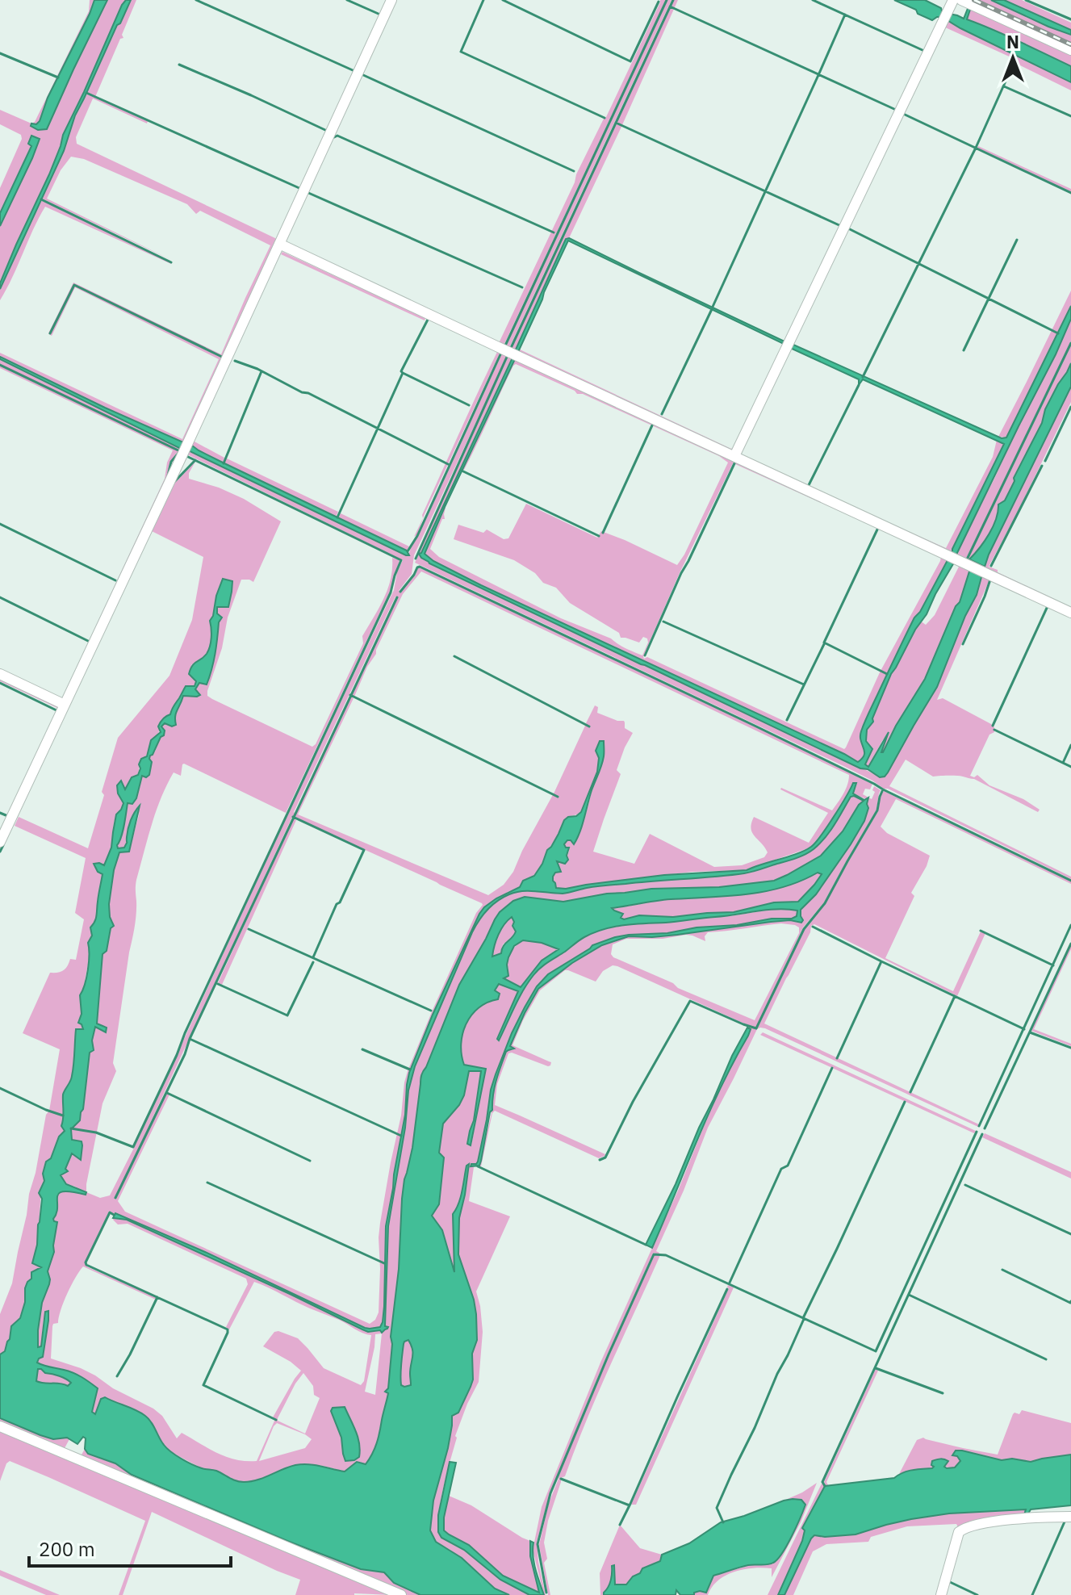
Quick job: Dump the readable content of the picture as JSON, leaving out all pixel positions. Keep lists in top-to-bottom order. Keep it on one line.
{"scale_bar":"200 m","north":"top"}
